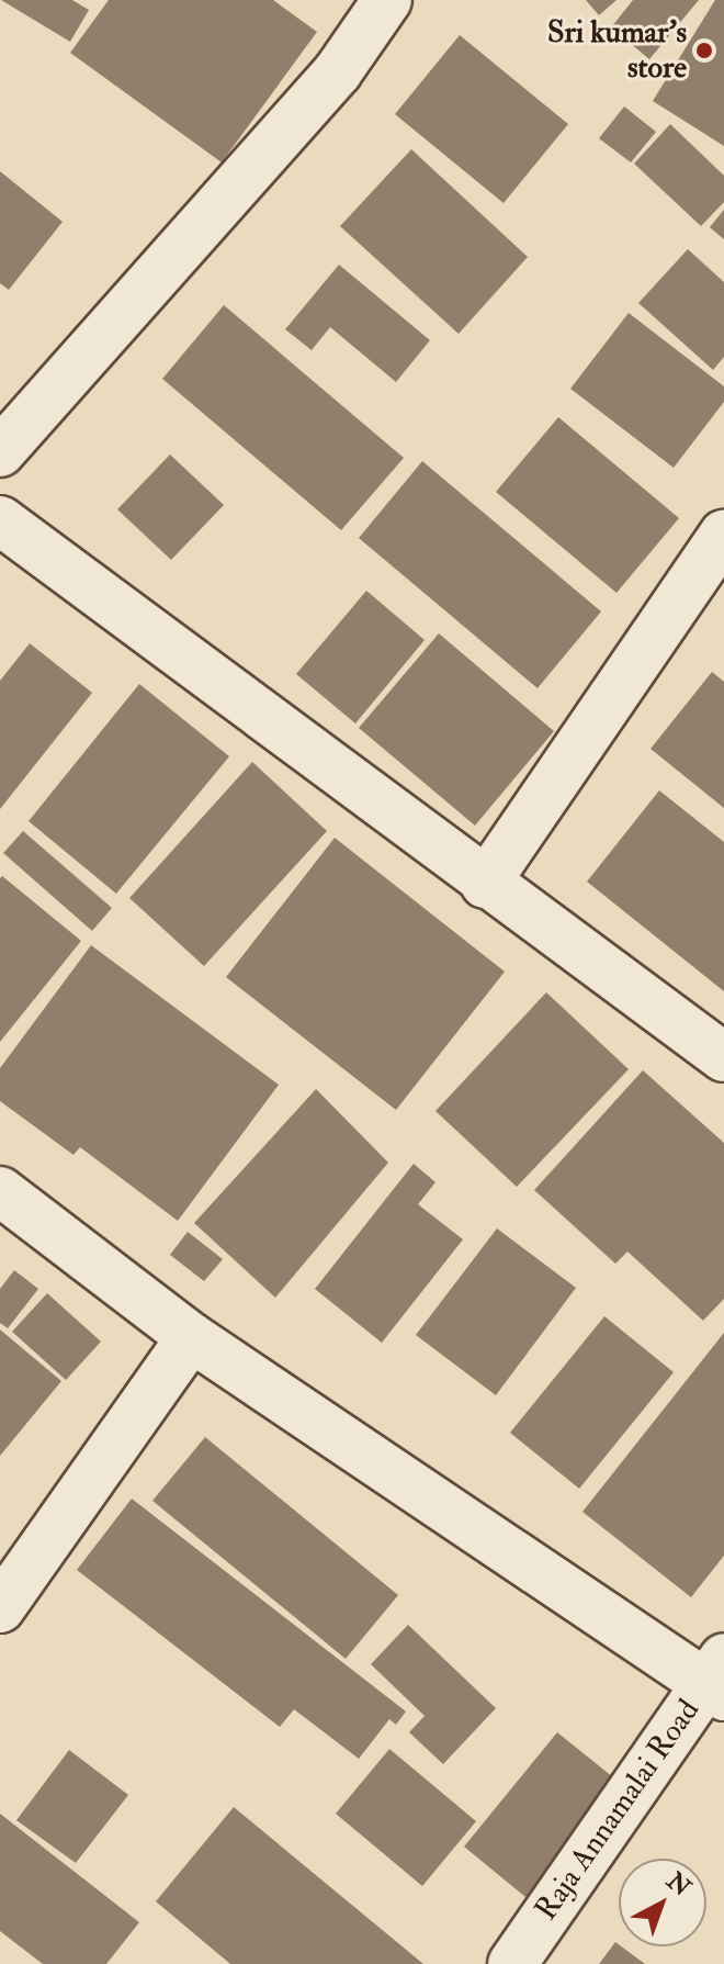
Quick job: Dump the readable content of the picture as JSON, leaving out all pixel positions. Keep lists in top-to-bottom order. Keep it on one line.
{"streets":{"street":["Raja Annamalai Road"]},"places":["Sri kumar's store"],"north":"top right"}
